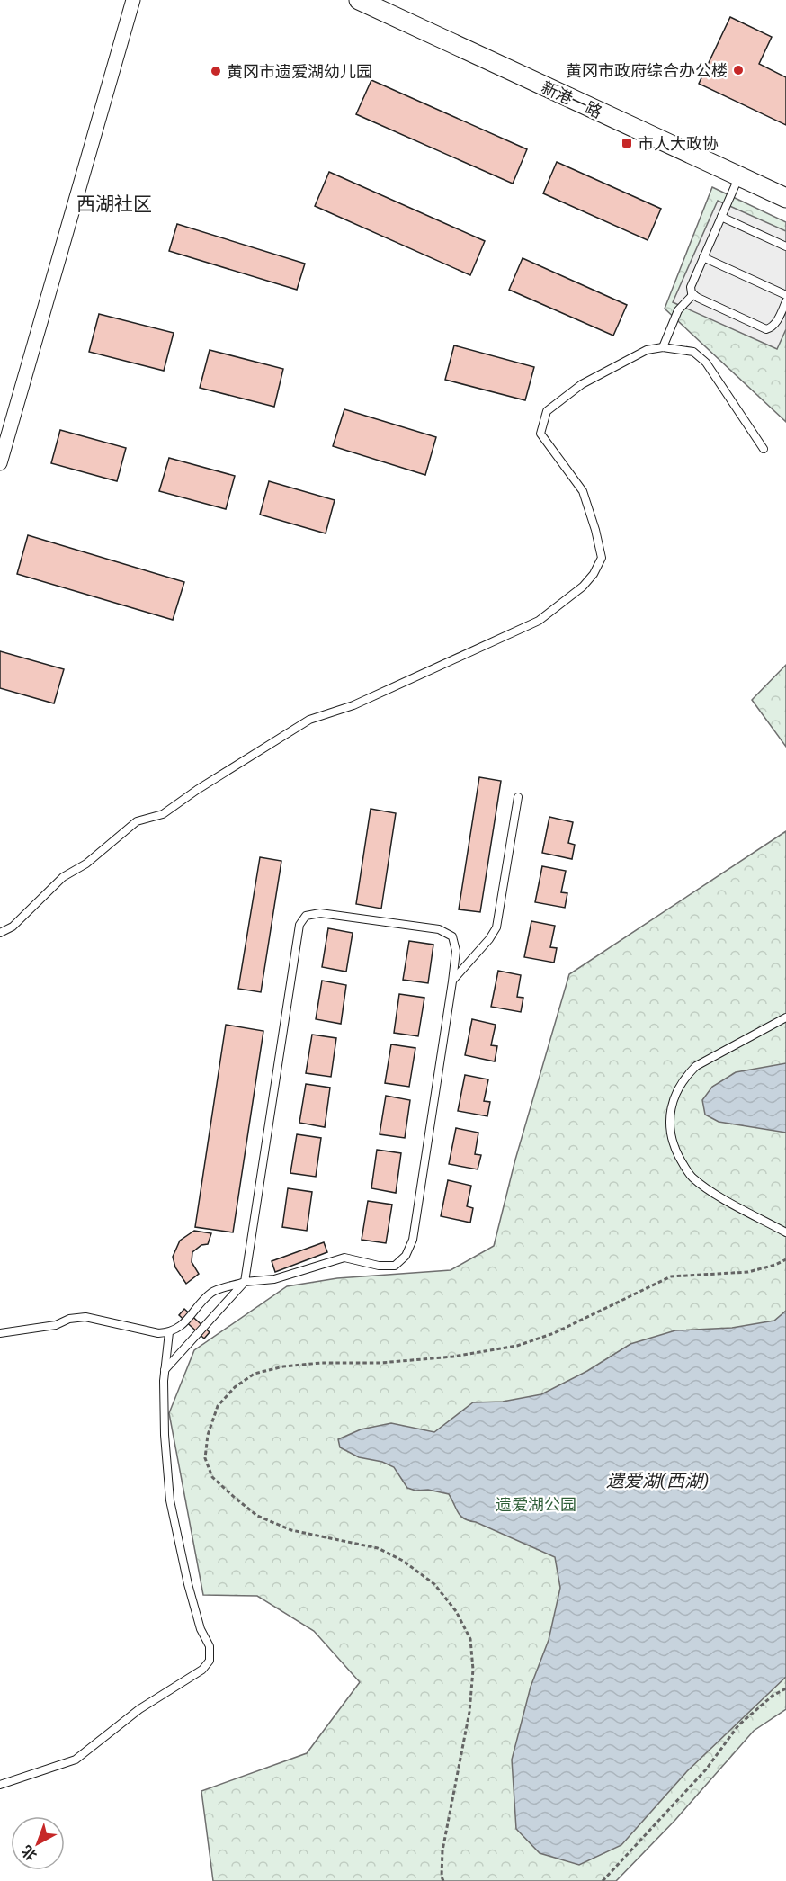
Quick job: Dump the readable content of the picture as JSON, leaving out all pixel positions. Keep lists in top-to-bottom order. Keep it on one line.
{"streets":{"main road":["新港一路"]},"districts":["西湖社区"],"water":["遗爱湖(西湖)"],"parks":["遗爱湖公园"],"places":{"other":["黄冈市政府综合办公楼","黄冈市遗爱湖幼儿园"],"transit":["市人大政协"]},"north":"bottom left"}
